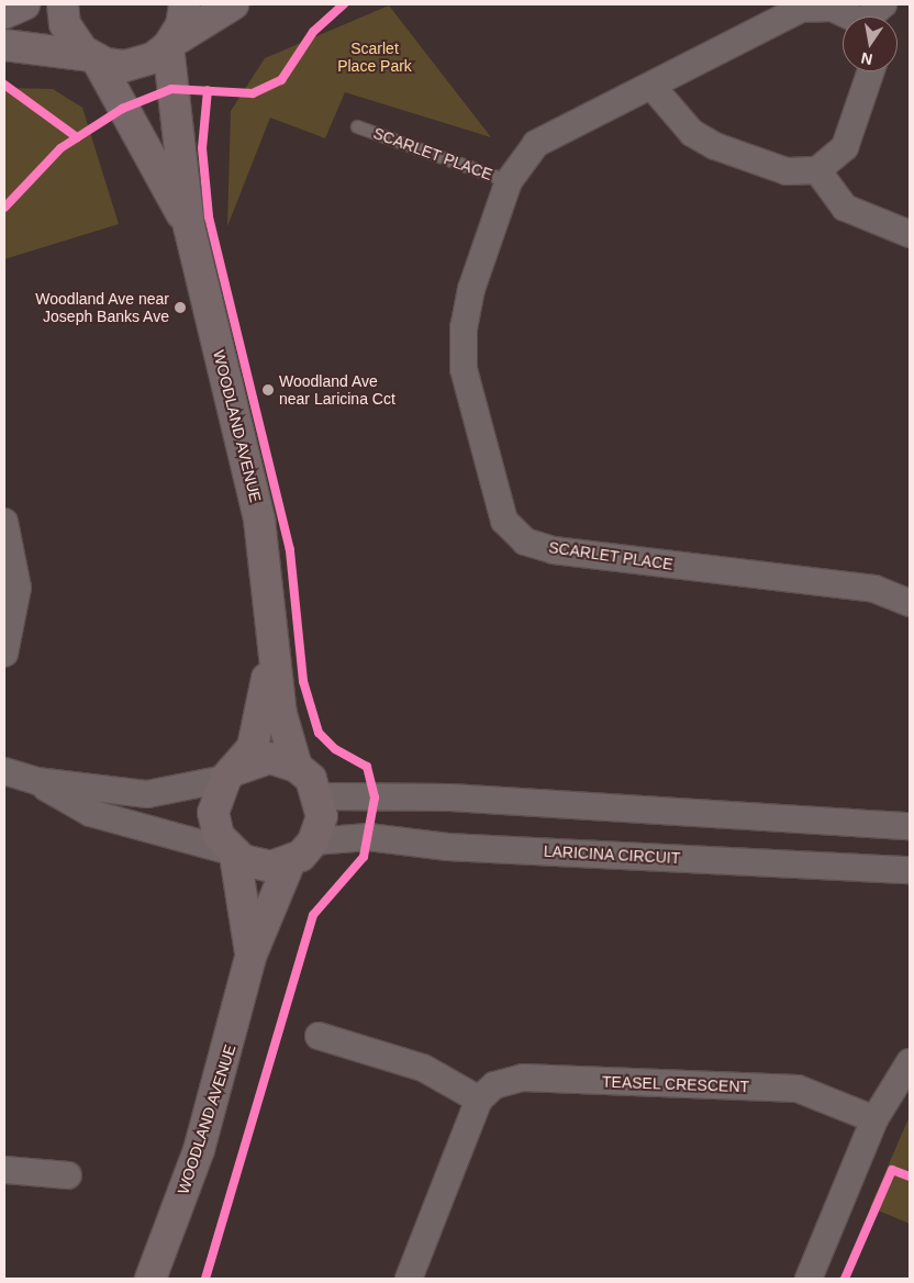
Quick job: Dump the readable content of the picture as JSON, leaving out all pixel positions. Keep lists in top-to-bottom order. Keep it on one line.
{"streets":{"street":["SCARLET PLACE","WOODLAND AVENUE","LARICINA CIRCUIT","TEASEL CRESCENT"]},"crossings":[["WOODLAND AVENUE","LARICINA CIRCUIT"]],"parks":["Scarlet Place Park"],"places":["Woodland Ave near Joseph Banks Ave","Woodland Ave near Laricina Cct"],"north":"bottom"}
